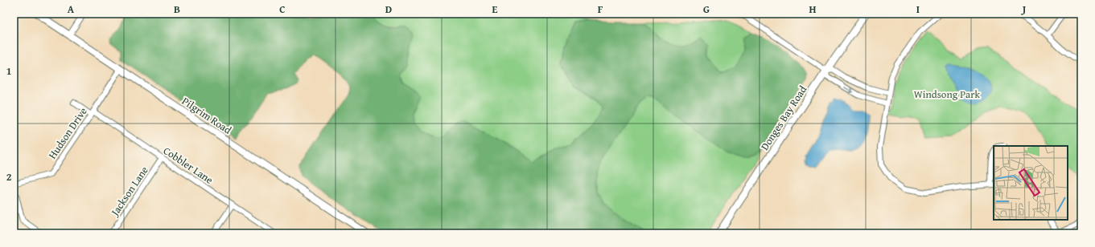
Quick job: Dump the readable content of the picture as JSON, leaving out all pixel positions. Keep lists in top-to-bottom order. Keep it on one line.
{"streets":{"street":["Pilgrim Road","Donges Bay Road","Hudson Drive","Cobbler Lane","Jackson Lane"]},"crossings":[["Pilgrim Road","Hudson Drive"],["Hudson Drive","Cobbler Lane"],["Cobbler Lane","Jackson Lane"]],"parks":["Windsong Park"],"grid":{"columns":["A","B","C","D","E","F","G","H","I","J"],"rows":["1","2"]}}
